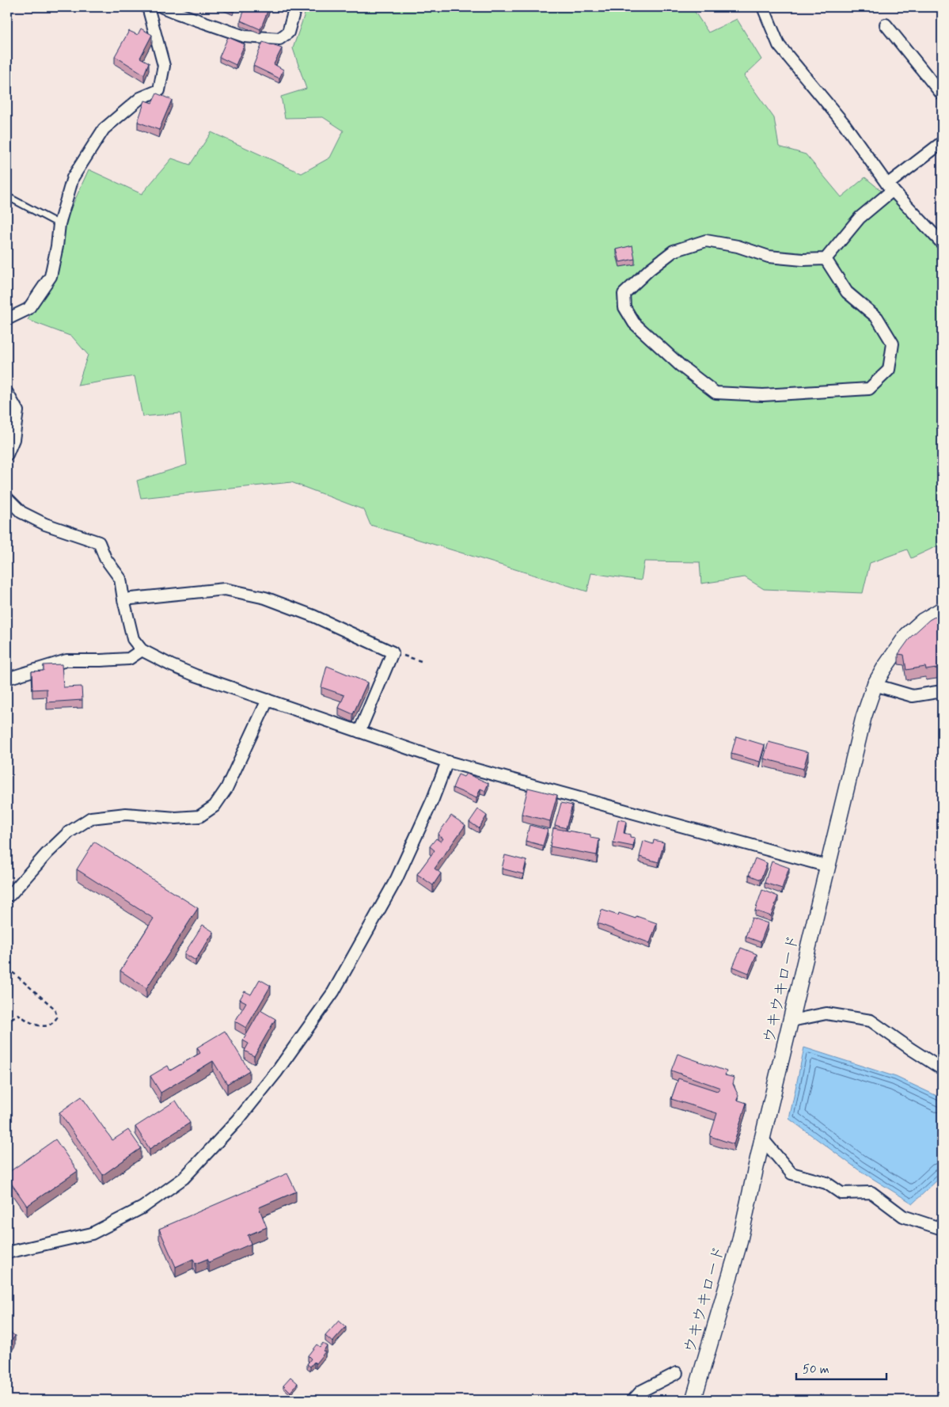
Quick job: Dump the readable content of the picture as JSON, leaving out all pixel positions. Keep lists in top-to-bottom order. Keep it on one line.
{"streets":{"street":["ウキウキロード"]},"scale_bar":"50 m"}
